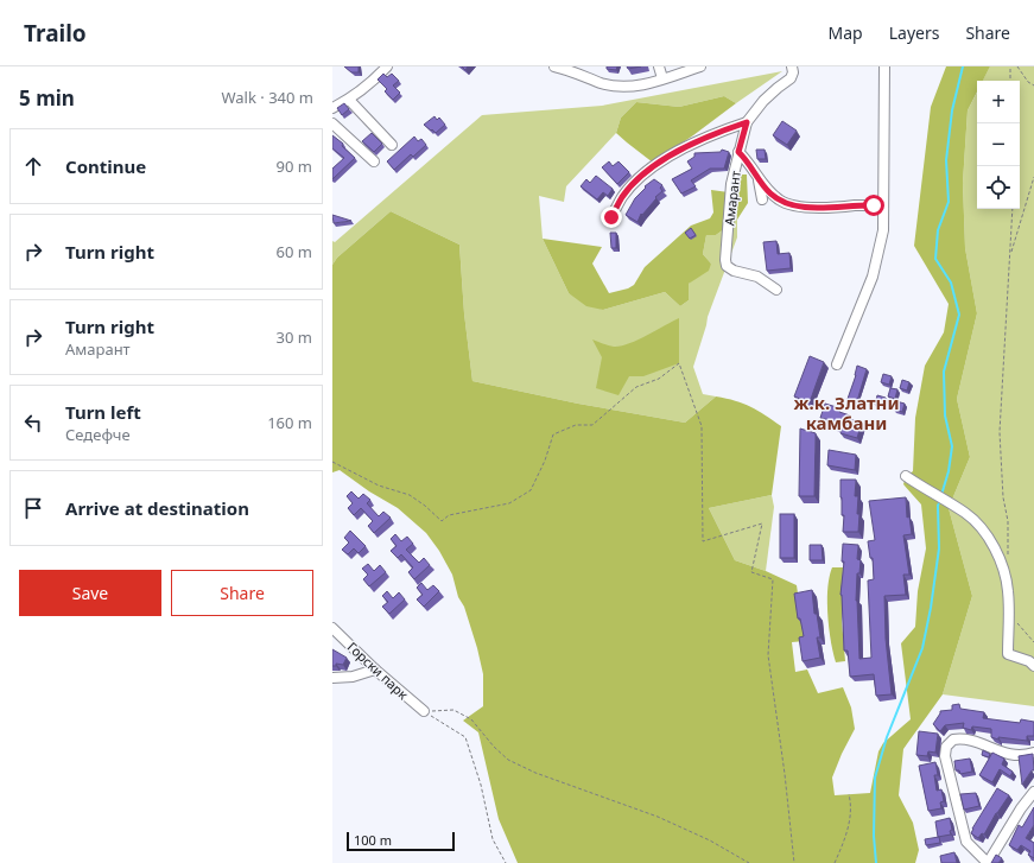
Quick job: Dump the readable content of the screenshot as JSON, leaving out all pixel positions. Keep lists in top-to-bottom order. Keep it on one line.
{"streets":{"street":["Амарант","Горски парк"]},"districts":["ж.к. Златни камбани"],"scale_bar":"100 m","page":{"header":"Trailo","nav":["Map","Layers","Share"],"heading":["5 min","Walk · 340 m"],"map_buttons":["+","−"],"list":[["Continue","90 m"],["Turn right","60 m"],["Turn right","Амарант","30 m"],["Turn left","Седефче","160 m"],"Arrive at destination"],"buttons":["Save","Share"],"scale":"100 m"}}
